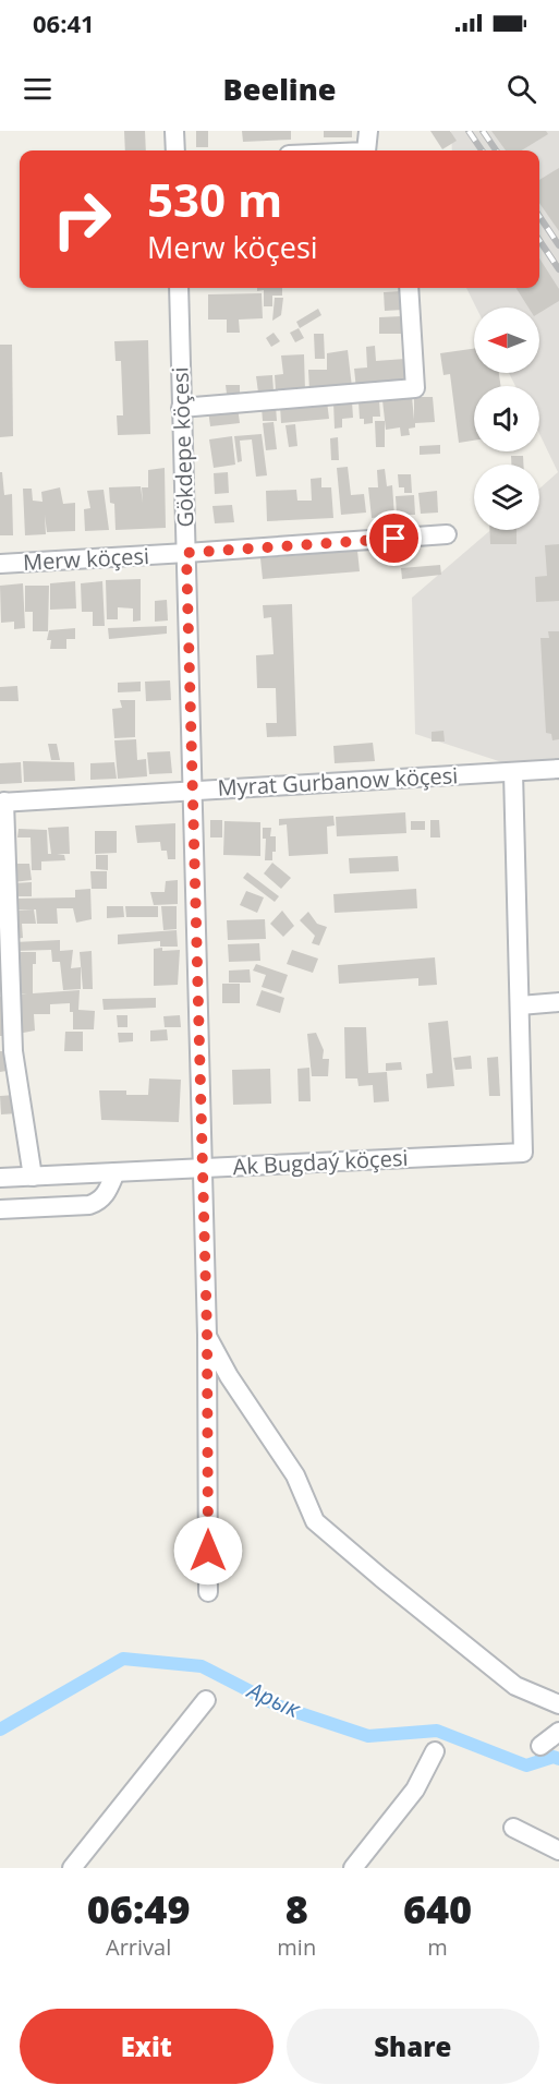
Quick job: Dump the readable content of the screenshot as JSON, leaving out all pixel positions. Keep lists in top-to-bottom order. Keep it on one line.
{"streets":{"street":["Gökdepe köçesi","Merw köçesi","Myrat Gurbanow köçesi","Ak Bugdaý köçesi"]},"crossings":[["Gökdepe köçesi","Merw köçesi"],["Gökdepe köçesi","Myrat Gurbanow köçesi"],["Gökdepe köçesi","Ak Bugdaý köçesi"]],"water":["Арык"],"north":"left","page":{"status":"06:41","header":"Beeline","turn":["530 m","Merw köçesi"],"eta":["06:49","Arrival","8","min","640","m"],"buttons":["Exit","Share"]}}
